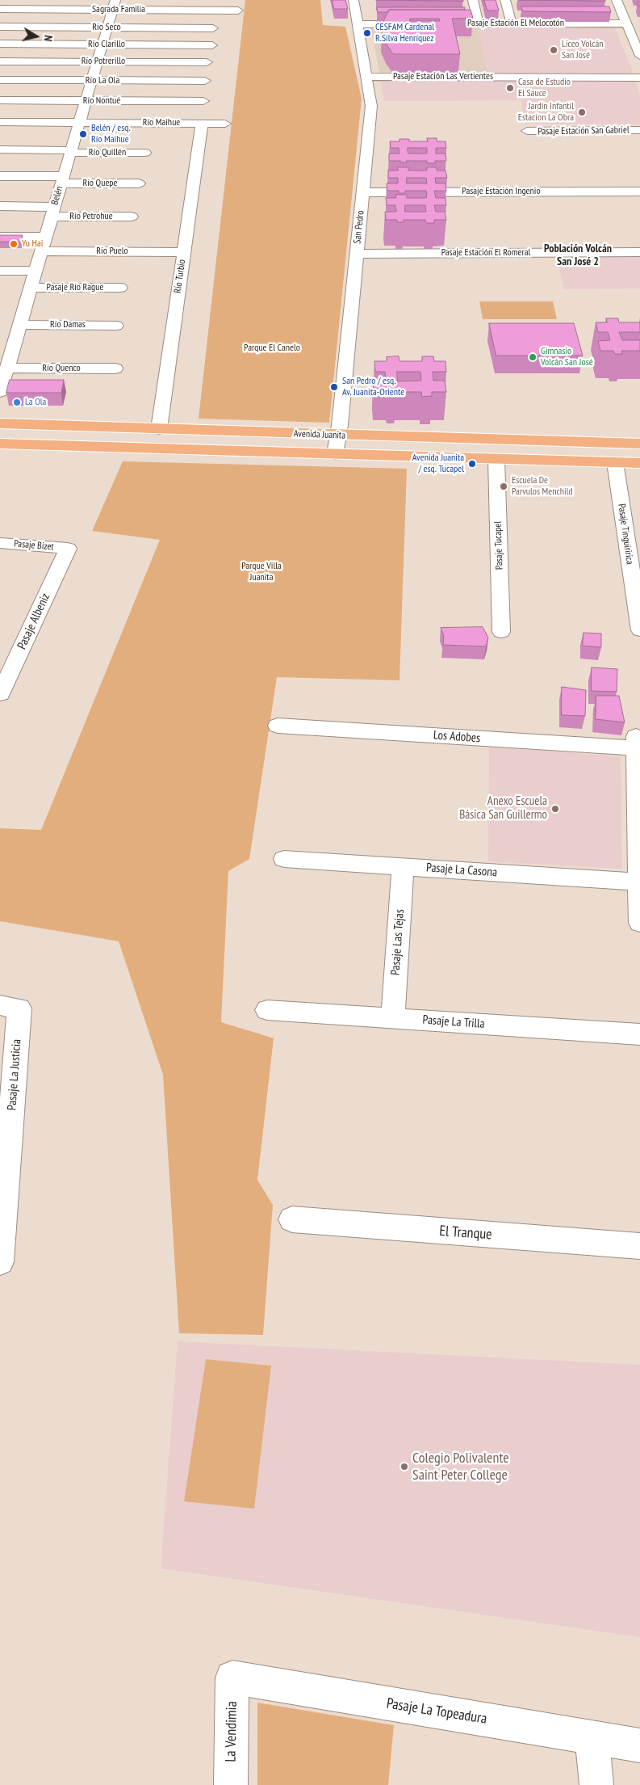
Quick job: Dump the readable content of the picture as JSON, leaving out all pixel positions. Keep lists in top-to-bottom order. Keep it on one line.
{"streets":{"main road":["Avenida Juanita"],"street":["Sagrada Familia","Pasaje Estación El Melocotón","Río Seco","Río Clarillo","Río Potrerillo","Pasaje Estación Las Vertientes","Río La Ola","Río Nontué","Río Maihue","Pasaje Estación San Gabriel","Río Quillén","Río Quepe","Pasaje Estación Ingenio","Belén","Río Petrohue","San Pedro","Río Puelo","Pasaje Estación El Romeral","Río Turbio","Pasaje Río Rague","Río Damas","Río Quenco","Pasaje Tinguiririca","Pasaje Bizet","Pasaje Tucapel","Pasaje Albeniz","Los Adobes","Pasaje La Casona","Pasaje Las Tejas","Pasaje La Trilla","Pasaje La Justicia","El Tranque","Pasaje La Topeadura","La Vendimia"]},"crossings":[["Sagrada Familia","Belén"],["Pasaje Estación El Melocotón","San Pedro"],["Río Seco","Belén"],["Río Clarillo","Belén"],["Río Potrerillo","Belén"],["Pasaje Estación Las Vertientes","San Pedro"],["Río La Ola","Belén"],["Río Nontué","Belén"],["Río Maihue","Belén"],["Río Maihue","Río Turbio"],["Río Quillén","Belén"],["Río Quepe","Belén"],["Pasaje Estación Ingenio","San Pedro"],["Belén","Río Petrohue"],["Belén","Río Puelo"],["Belén","Pasaje Río Rague"],["Belén","Río Damas"],["Belén","Río Quenco"],["San Pedro","Pasaje Estación El Romeral"],["San Pedro","Avenida Juanita"],["Río Puelo","Río Turbio"],["Río Turbio","Avenida Juanita"],["Avenida Juanita","Pasaje Tinguiririca"],["Avenida Juanita","Pasaje Tucapel"],["Pasaje Bizet","Pasaje Albeniz"],["Los Adobes","Pasaje La Casona"],["Pasaje La Casona","Pasaje Las Tejas"],["Pasaje Las Tejas","Pasaje La Trilla"],["Pasaje La Topeadura","La Vendimia"]],"districts":["Población Volcán San José 2"],"parks":["Parque El Canelo","Parque Villa Juanita"],"places":["CESFAM Cardenal R.Silva Henríquez","Liceo Volcán San José","Casa de Estudio El Sauce","Jardin Infantil Estacíon La Obra","Belén / esq. Río Maihue","Yu Hai","Gimnasio Volcán San José","San Pedro / esq. Av. Juanita-Oriente","La Ola","Avenida Juanita / esq. Tucapel","Escuela De Parvulos Menchild","Anexo Escuela Básica San Guillermo","Colegio Polivalente Saint Peter College"],"north":"right"}
